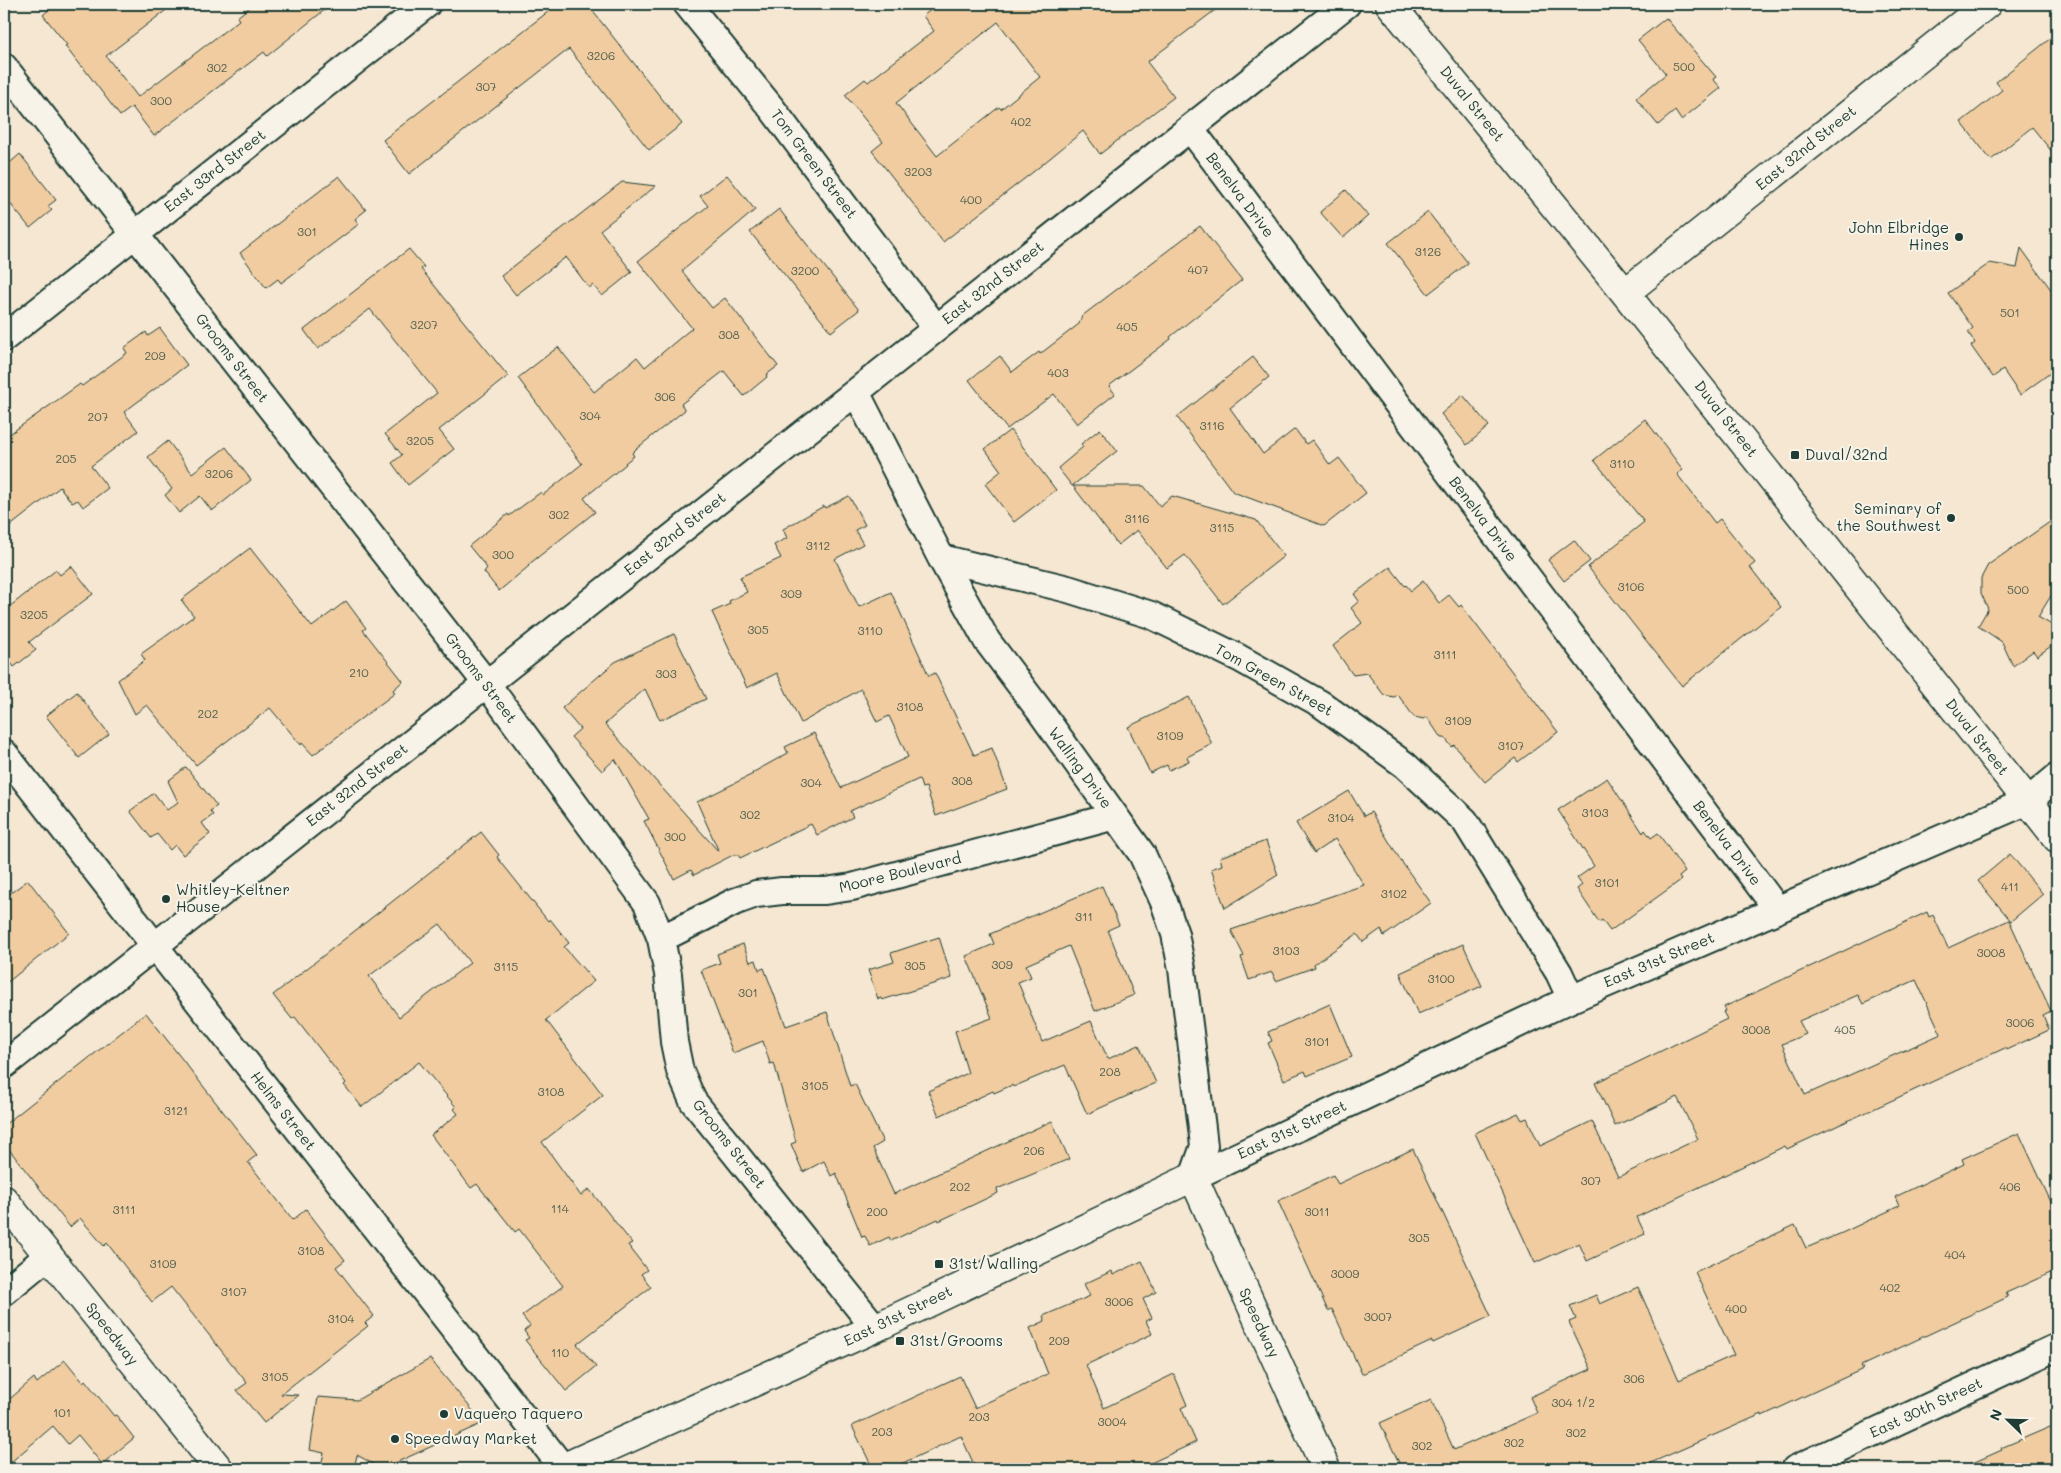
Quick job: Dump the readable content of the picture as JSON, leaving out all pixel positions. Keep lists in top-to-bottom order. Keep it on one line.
{"streets":{"street":["Duval Street","East 32nd Street","Tom Green Street","East 33rd Street","Benelva Drive","Grooms Street","Walling Drive","Moore Boulevard","East 31st Street","Helms Street","Speedway","East 30th Street"]},"crossings":[["Duval Street","East 32nd Street"],["Duval Street","East 31st Street"],["East 32nd Street","Tom Green Street"],["East 32nd Street","Benelva Drive"],["East 32nd Street","Grooms Street"],["East 32nd Street","Walling Drive"],["East 32nd Street","Helms Street"],["Tom Green Street","Walling Drive"],["Tom Green Street","East 31st Street"],["East 33rd Street","Grooms Street"],["Benelva Drive","East 31st Street"],["Grooms Street","Moore Boulevard"],["Grooms Street","East 31st Street"],["Walling Drive","Moore Boulevard"],["Walling Drive","East 31st Street"],["Walling Drive","Speedway"],["East 31st Street","Helms Street"],["East 31st Street","Speedway"]],"places":{"other":["John Elbridge Hines","Seminary of the Southwest","Whitley-Keltner House","Vaquero Taquero","Speedway Market"],"transit":["Duval/32nd","31st/Walling","31st/Grooms"]},"house_numbers":["3206","500","302","307","300","402","3203","400","301","3126","407","3200","501","3207","405","308","209","403","306","304","207","3116","3205","205","3110","3206","302","3116","3115","3112","300","3106","500","309","3205","305","3110","3111","210","303","3108","202","3109","3109","3107","308","304","3103","302","3104","300","3101","411","3102","311","3103","3008","309","305","3115","3100","301","3006","3008","405","3101","208","3105","3108","3121","206","307","202","406","114","3111","200","3011","305","3108","404","3109","3009","402","3107","3006","400","3007","3104","209","110","3105","306","304 1/2","101","203","3004","203","302","302","302"],"north":"top left"}
